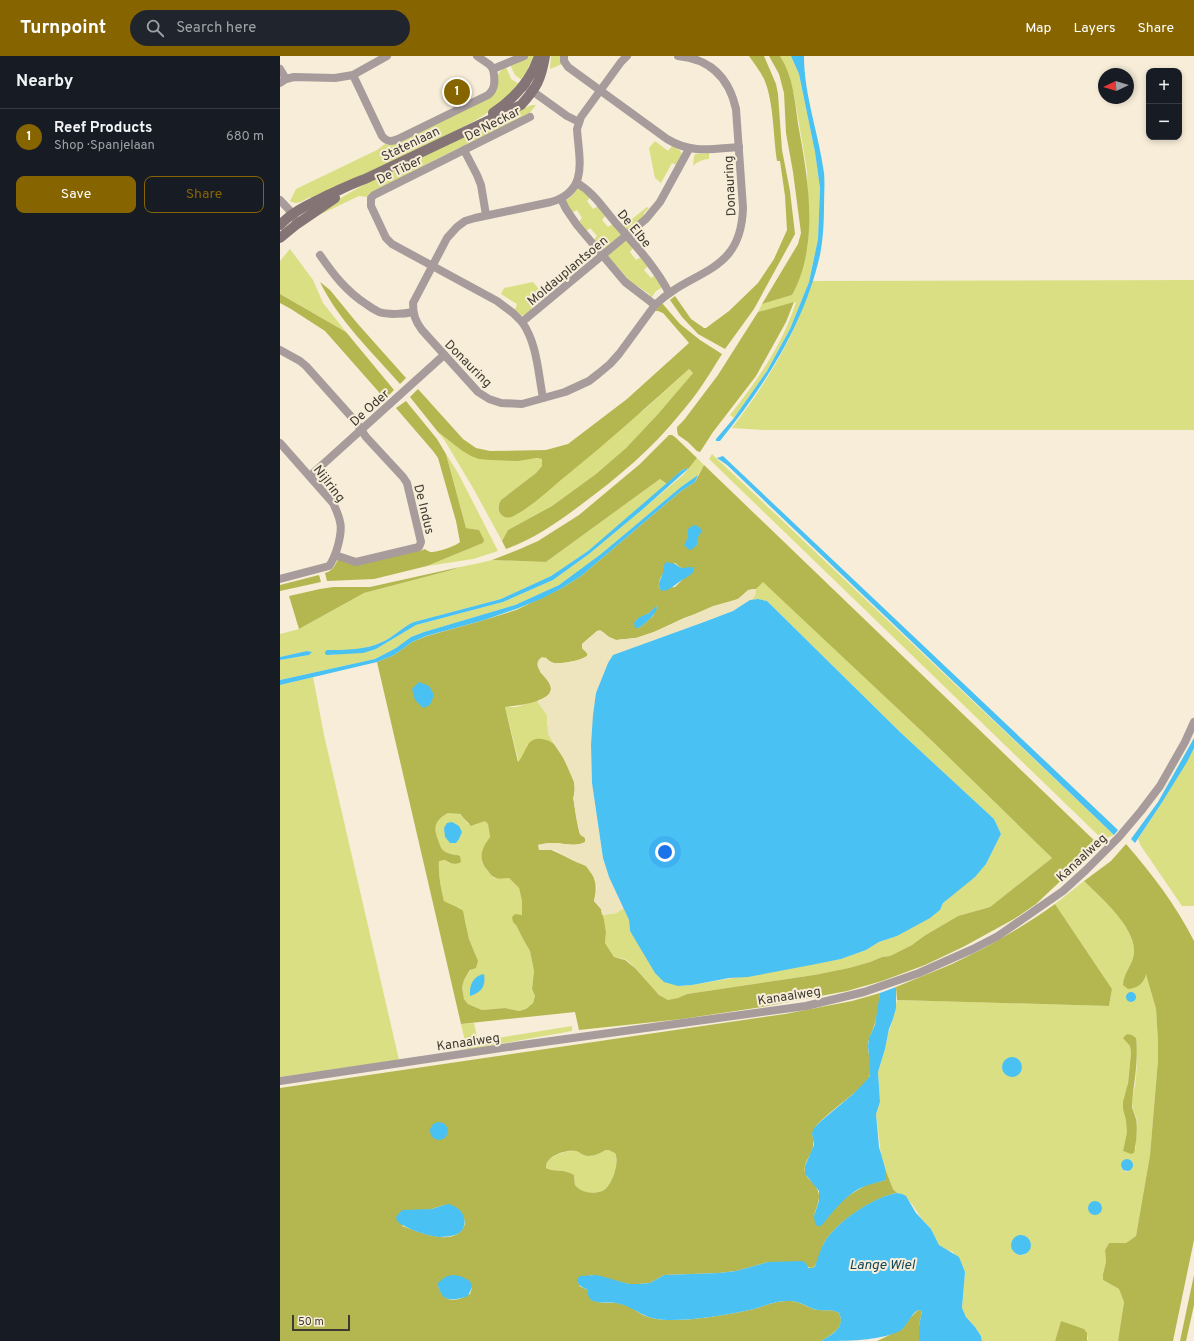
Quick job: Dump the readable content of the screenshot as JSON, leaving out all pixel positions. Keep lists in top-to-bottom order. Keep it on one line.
{"streets":{"main road":["Statenlaan"],"street":["De Neckar","De Tiber","Donauring","De Elbe","Moldauplantsoen","De Oder","Nijlring","De Indus","Kanaalweg"]},"crossings":[["De Neckar","De Tiber"],["De Tiber","Moldauplantsoen"],["Donauring","De Elbe"],["Donauring","Moldauplantsoen"],["Donauring","De Oder"],["De Elbe","Moldauplantsoen"],["De Oder","Nijlring"],["De Oder","De Indus"],["Nijlring","De Indus"]],"water":["Lange Wiel"],"scale_bar":"50 m","north":"left","page":{"header":"Turnpoint","search":"Search here","nav":["Map","Layers","Share"],"heading":"Nearby","map_buttons":["+","−"],"pins":"1","list":[{"mark":"1","name":"Reef Products","note":"Shop · Spanjelaan","value":"680 m"}],"buttons":["Save","Share"],"scale":"50 m"}}
